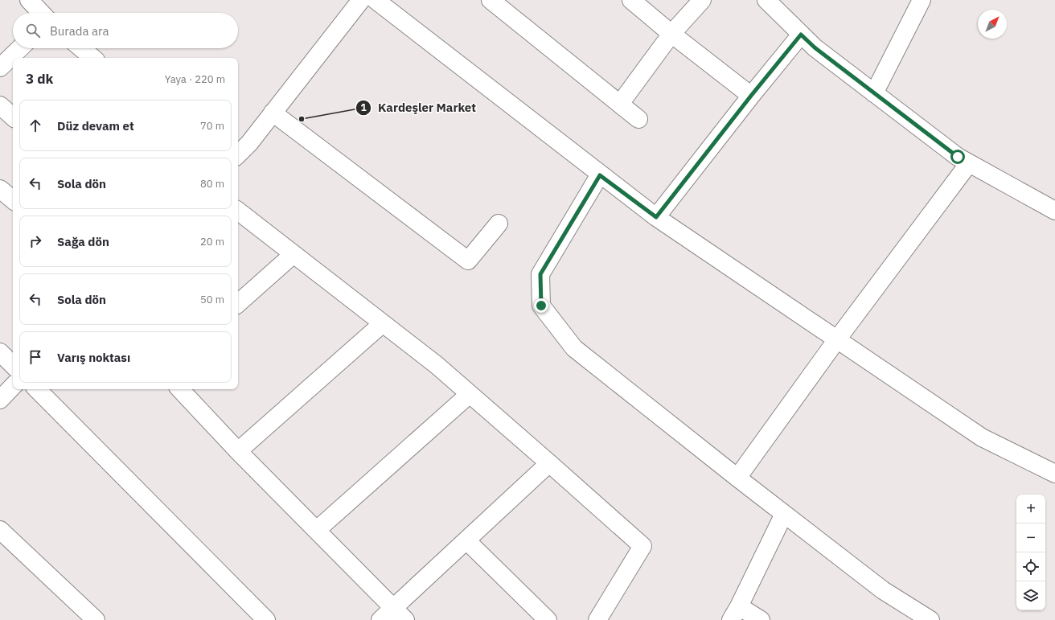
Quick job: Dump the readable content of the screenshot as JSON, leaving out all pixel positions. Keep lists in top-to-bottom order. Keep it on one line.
{"places":["Kardeşler Market"],"north":"top right","page":{"search":"Burada ara","heading":["3 dk","Yaya · 220 m"],"list":[["Düz devam et","70 m"],["Sola dön","80 m"],["Sağa dön","20 m"],["Sola dön","50 m"],"Varış noktası"],"map_buttons":["+","−"]}}
